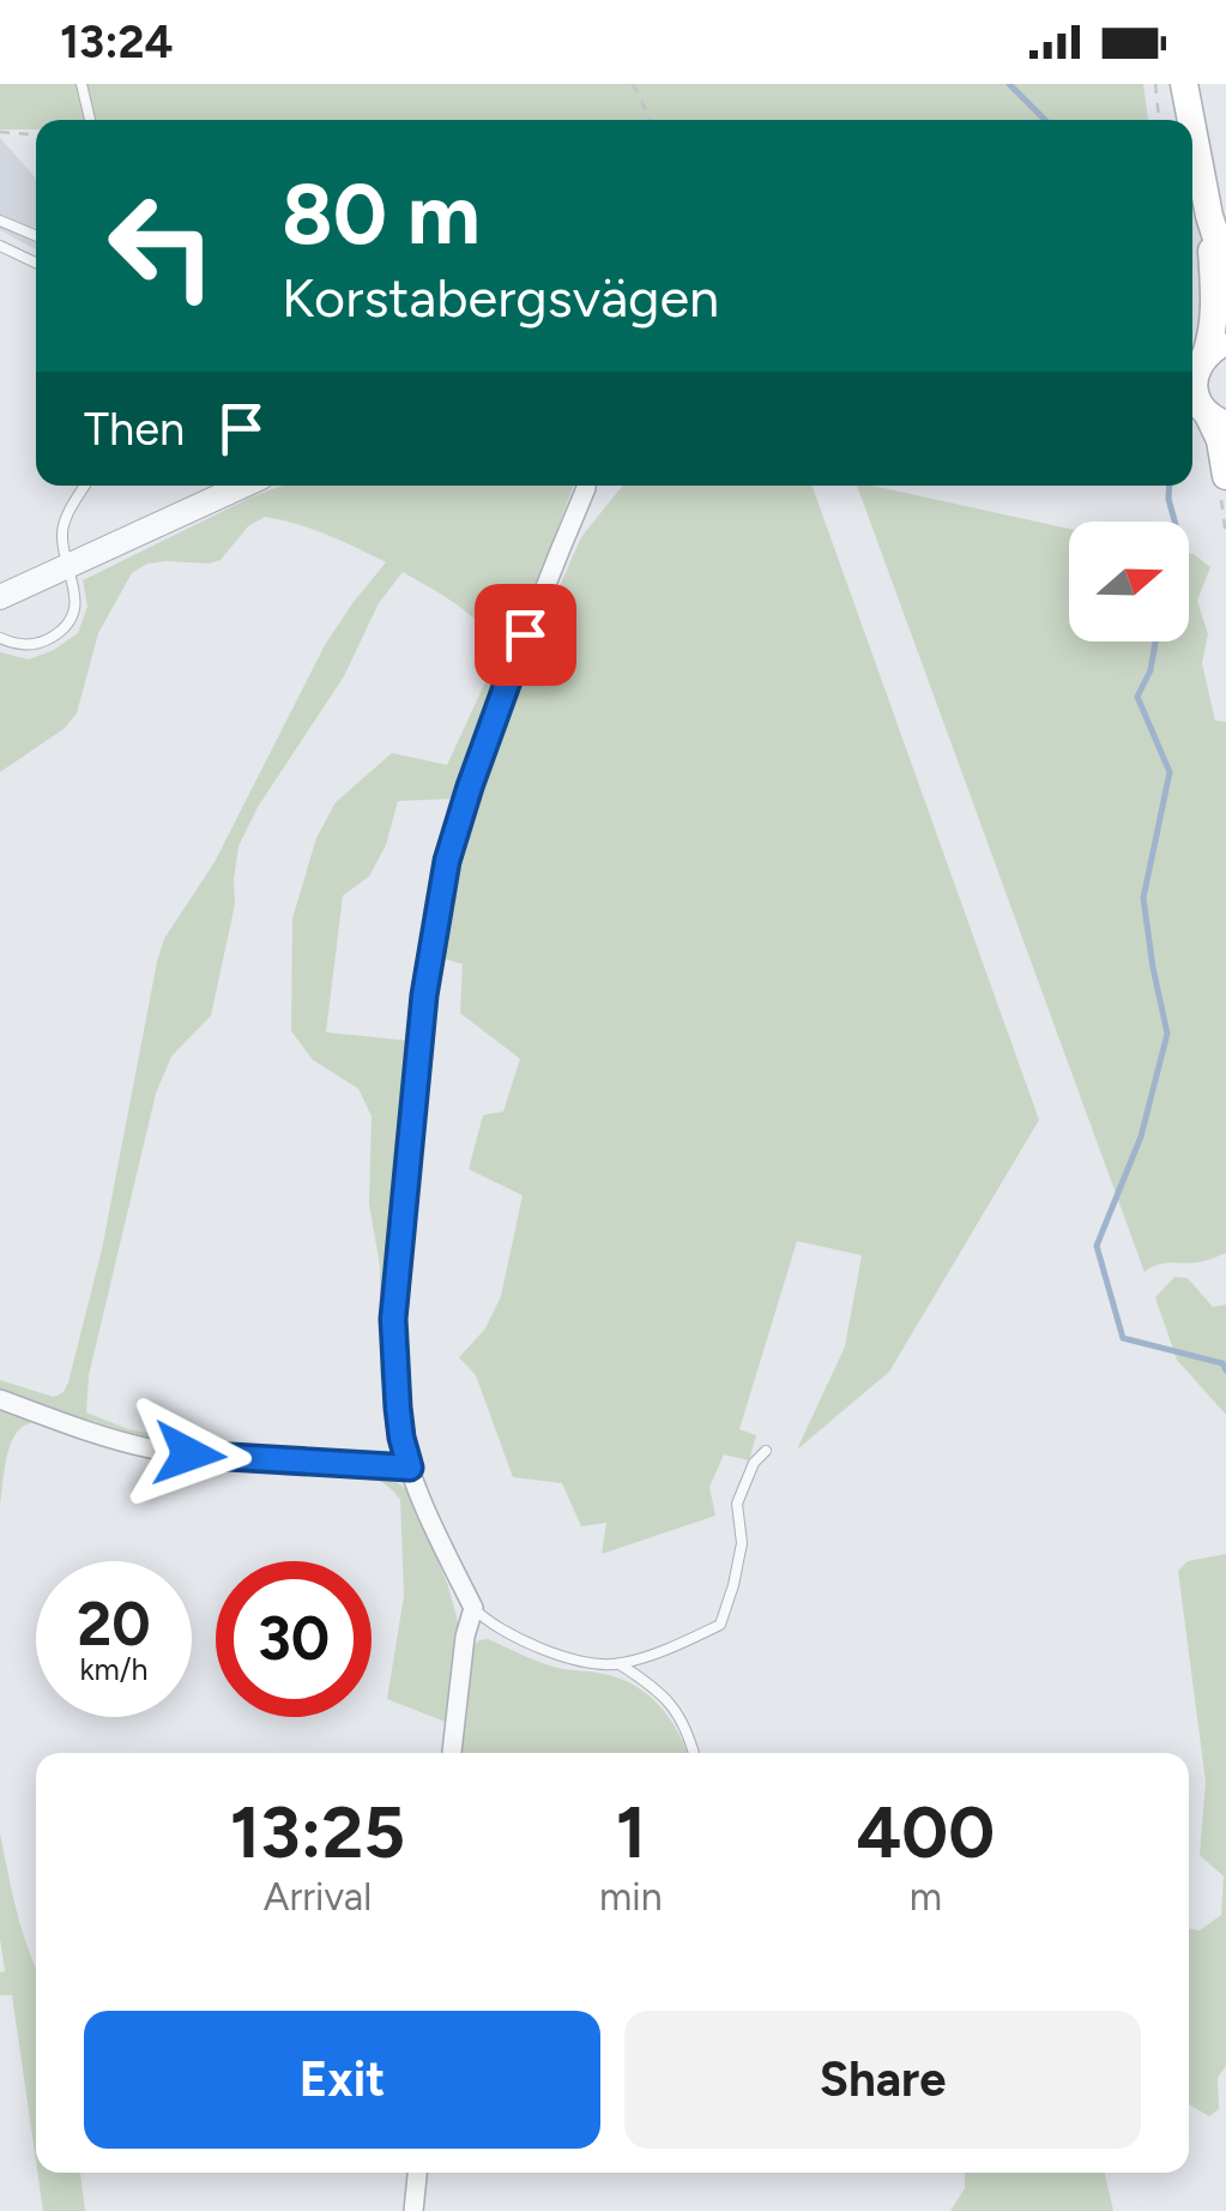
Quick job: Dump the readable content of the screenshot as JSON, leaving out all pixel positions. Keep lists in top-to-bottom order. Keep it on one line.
{"north":"right","page":{"status":"13:24","turn":["80 m","Korstabergsvägen"],"then":"Then","speed":"20 km/h","limit":"30","eta":["13:25","Arrival","1","min","400","m"],"buttons":["Exit","Share"]}}
